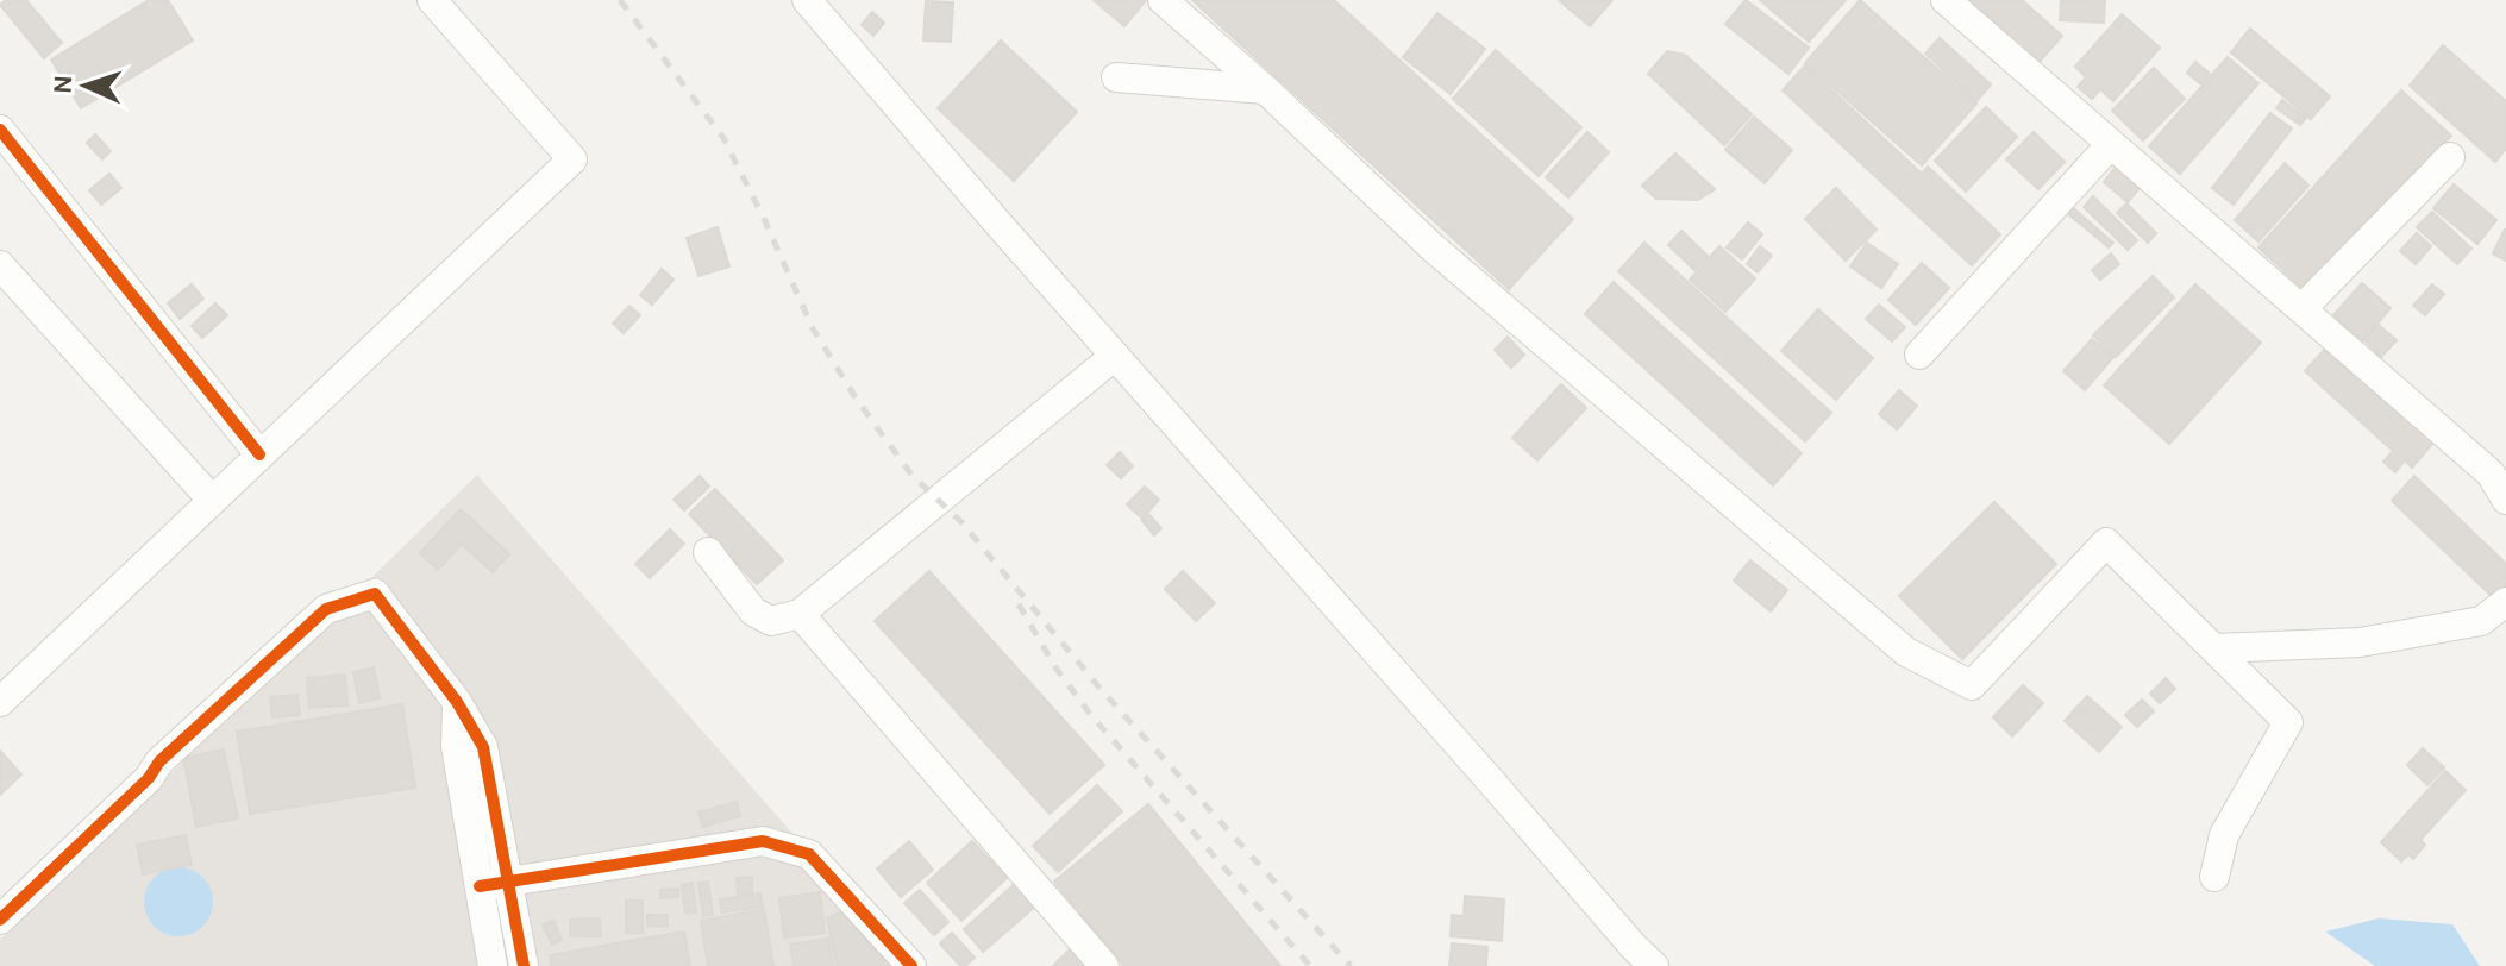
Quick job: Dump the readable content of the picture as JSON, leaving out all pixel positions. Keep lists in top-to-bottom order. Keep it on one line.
{"north":"left"}
